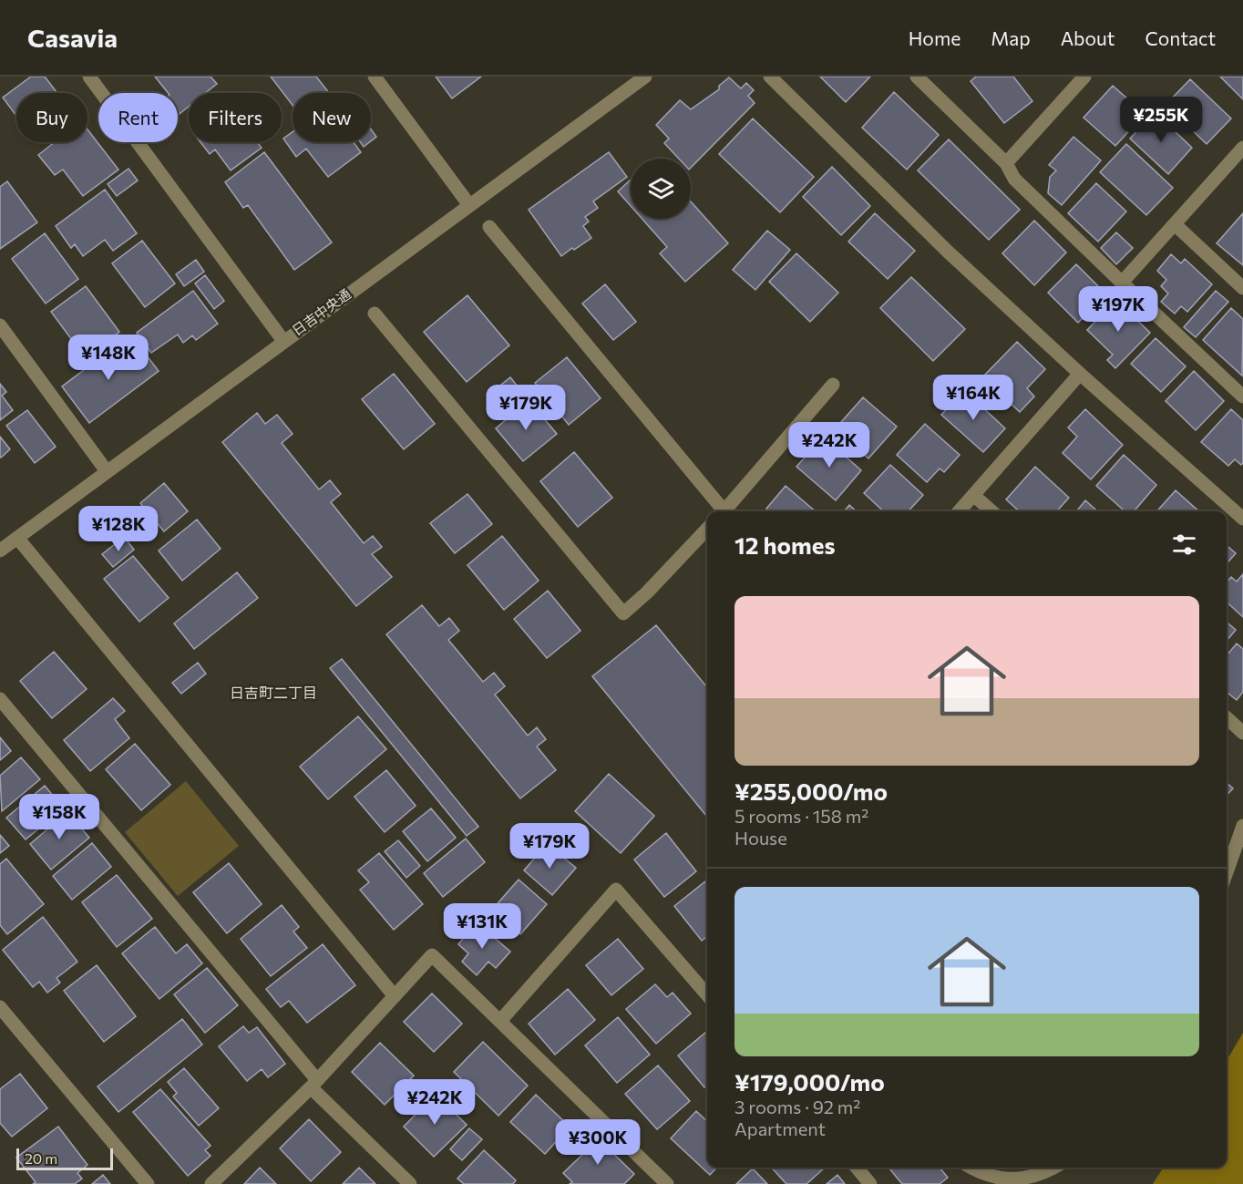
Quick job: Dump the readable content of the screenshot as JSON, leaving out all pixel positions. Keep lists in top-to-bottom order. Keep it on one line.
{"streets":{"street":["日吉中央通"]},"districts":["日吉町二丁目"],"scale_bar":"20 m","page":{"header":"Casavia","nav":["Home","Map","About","Contact"],"chip":["Buy","Rent","Filters","New"],"price":["¥255K","¥197K","¥148K","¥164K","¥179K","¥242K","¥128K","¥158K","¥179K","¥131K","¥242K","¥300K"],"heading":"12 homes","list":[{"name":"¥255,000/mo","note":"5 rooms · 158 m² · House"},{"name":"¥179,000/mo","note":"3 rooms · 92 m² · Apartment"}],"scale":"20 m"}}
